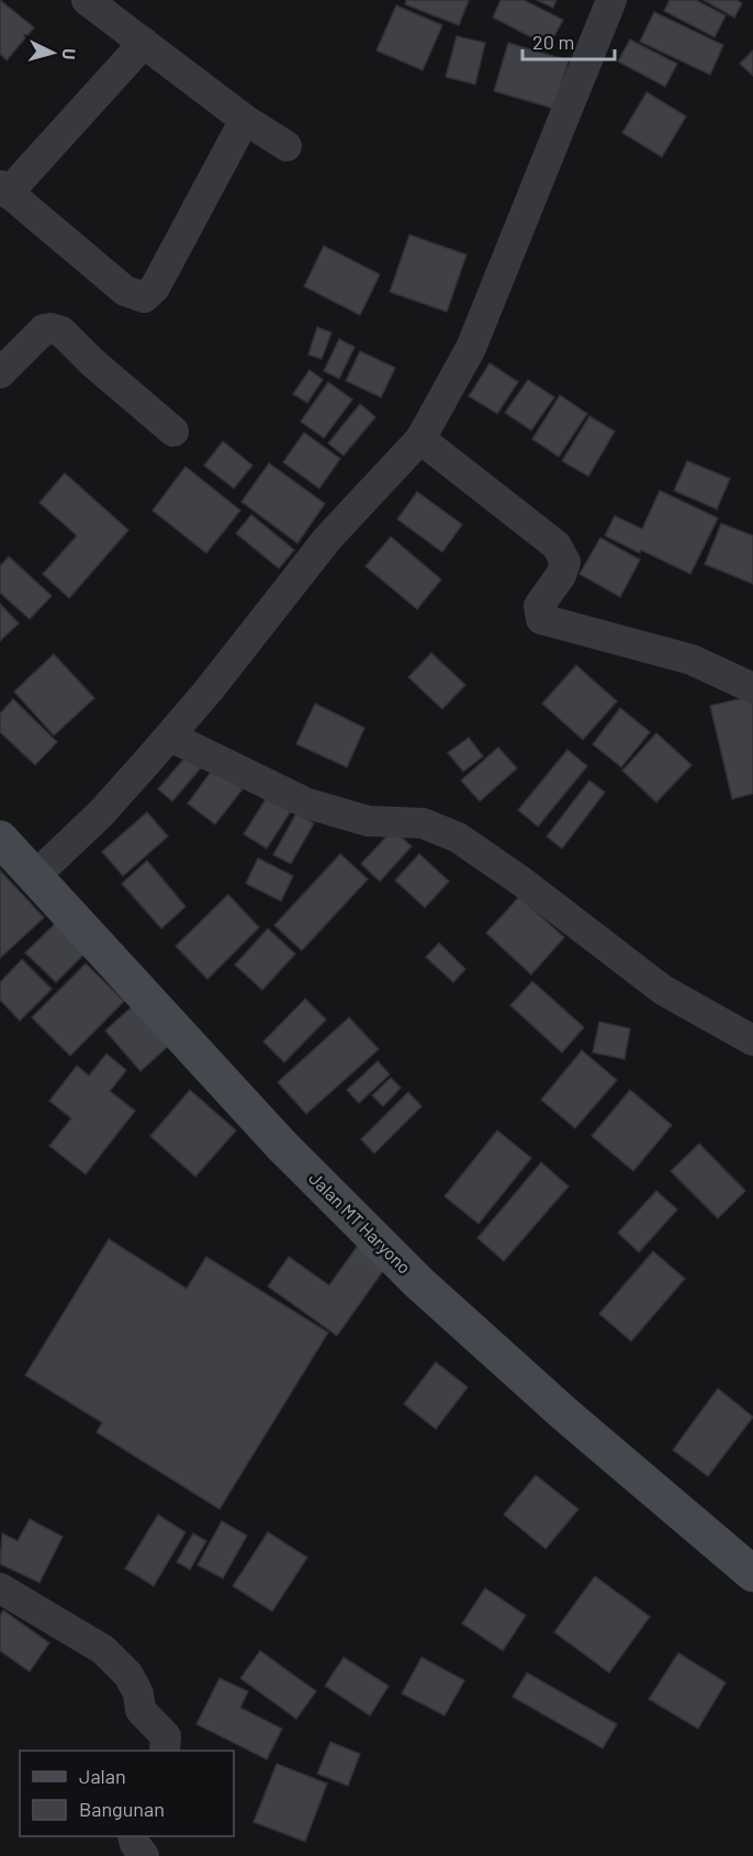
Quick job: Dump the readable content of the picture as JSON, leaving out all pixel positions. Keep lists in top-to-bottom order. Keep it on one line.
{"streets":{"main road":["Jalan MT Haryono"]},"legend":["Jalan","Bangunan"],"scale_bar":"20 m","north":"right"}
